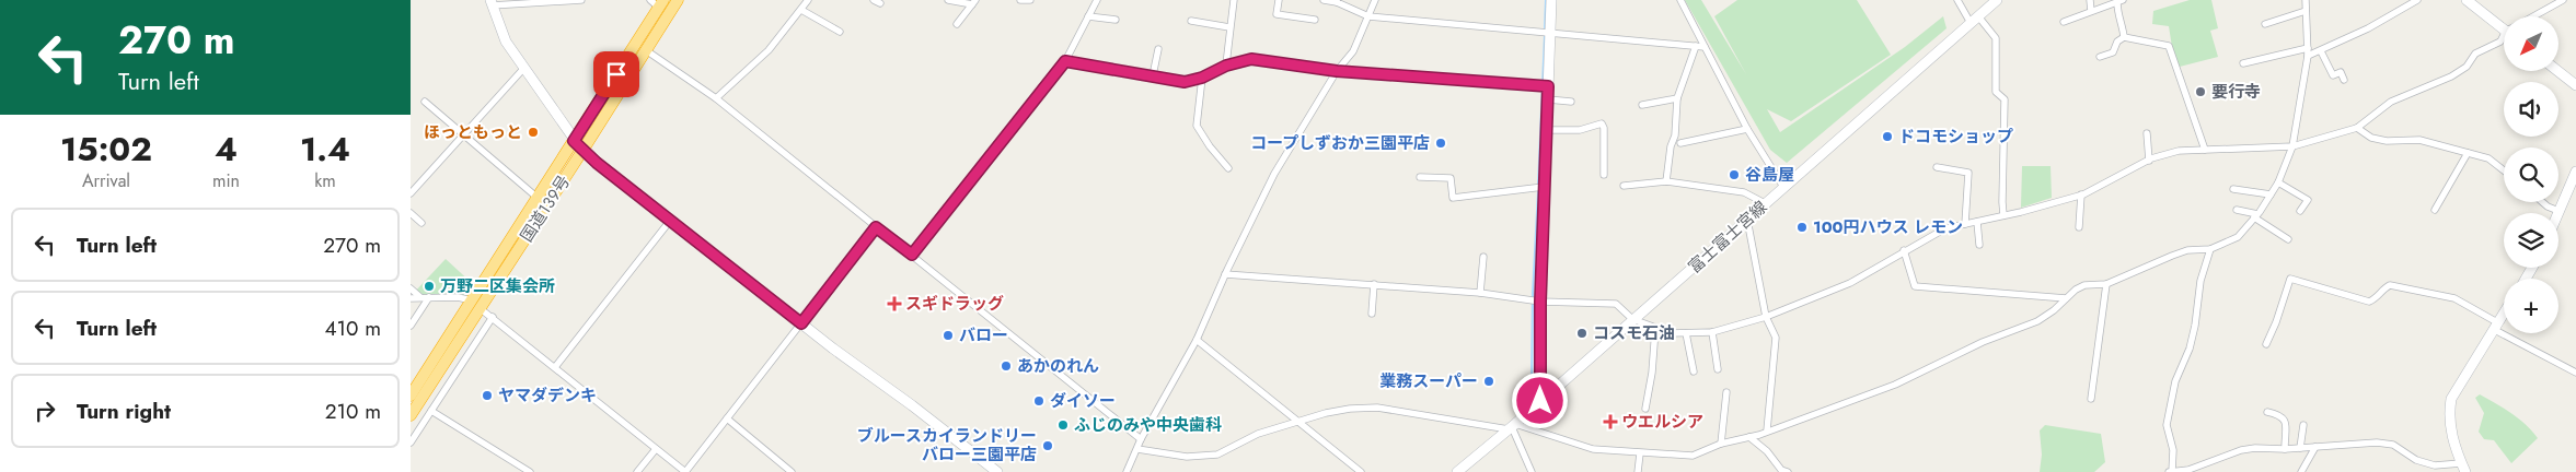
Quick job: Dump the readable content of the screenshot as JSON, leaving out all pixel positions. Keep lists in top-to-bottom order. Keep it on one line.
{"streets":{"highway":["国道139号"],"street":["富士富士宮線"]},"places":{"other":["要行寺","ほっともっと","ドコモショップ","コープしずおか三園平店","谷島屋","100円ハウス レモン","万野二区集会所","コスモ石油","バロー","あかのれん","業務スーパー","ヤマダデンキ","ダイソー","ふじのみや中央歯科","ブルースカイランドリー バロー三園平店"],"health":["スギドラッグ","ウエルシア"]},"north":"bottom left","page":{"turn":["270 m","Turn left"],"map_buttons":"+","eta":["15:02","Arrival","4","min","1.4","km"],"list":[{"name":"Turn left","value":"270 m"},{"name":"Turn left","value":"410 m"},{"name":"Turn right","value":"210 m"}]}}
